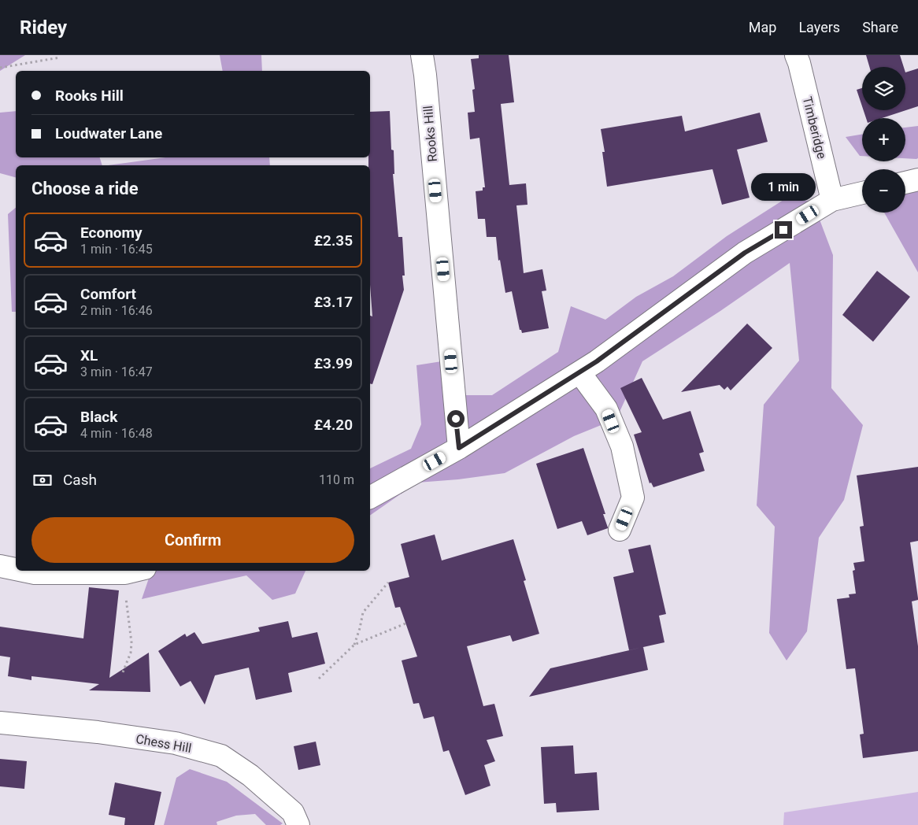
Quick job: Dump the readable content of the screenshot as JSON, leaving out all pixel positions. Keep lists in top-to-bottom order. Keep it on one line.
{"streets":{"street":["Timberidge","Rooks Hill","Chess Hill"]},"page":{"header":"Ridey","nav":["Map","Layers","Share"],"map_buttons":["+","−"],"banner":["Rooks Hill","Loudwater Lane"],"heading":"Choose a ride","bubble":"1 min","list":[{"name":"Economy","note":"1 min · 16:45","value":"£2.35"},{"name":"Comfort","note":"2 min · 16:46","value":"£3.17"},{"name":"XL","note":"3 min · 16:47","value":"£3.99"},{"name":"Black","note":"4 min · 16:48","value":"£4.20"}],"pay":["Cash","110 m"],"buttons":"Confirm"}}
